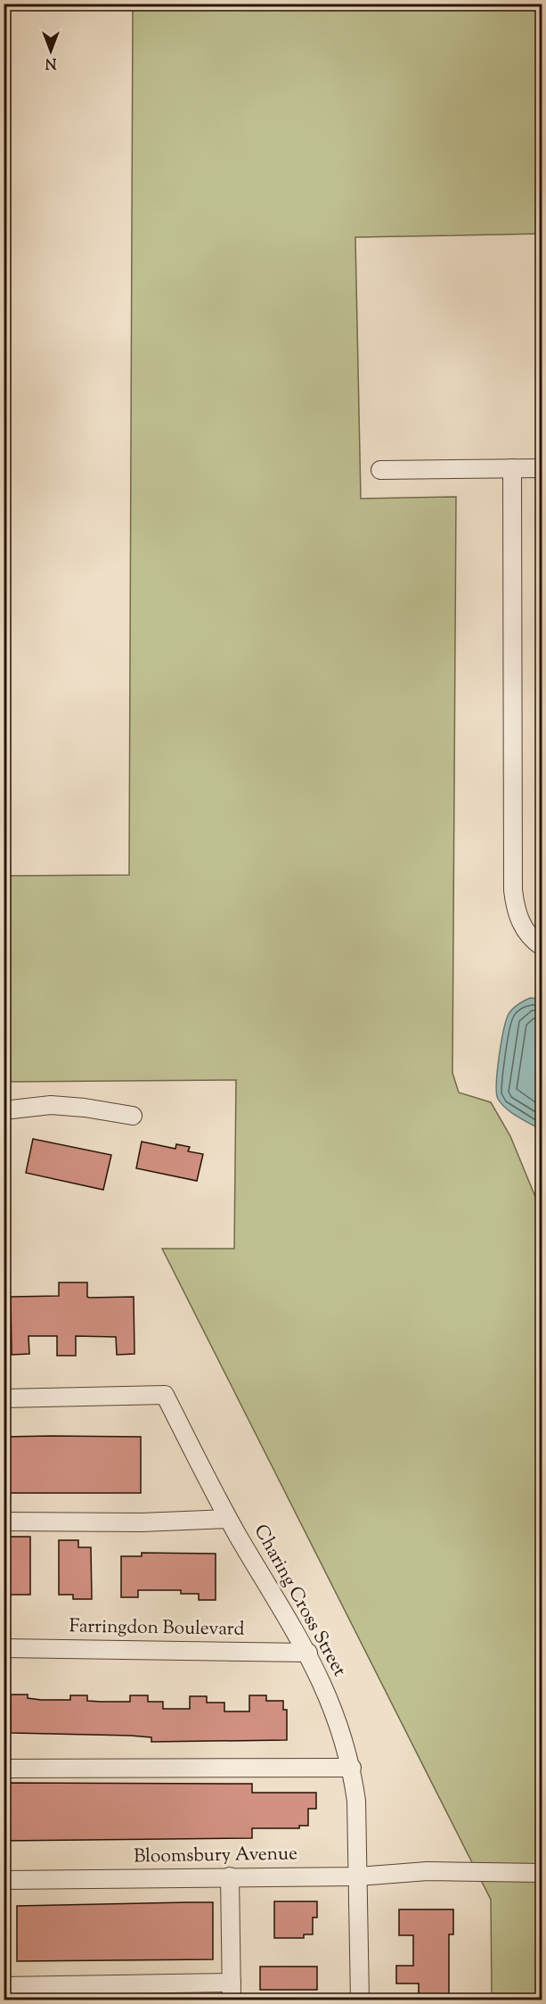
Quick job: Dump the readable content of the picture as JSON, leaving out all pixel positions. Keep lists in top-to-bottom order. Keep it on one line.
{"streets":{"street":["Charing Cross Street","Farringdon Boulevard","Bloomsbury Avenue"]},"crossings":[["Charing Cross Street","Farringdon Boulevard"],["Charing Cross Street","Bloomsbury Avenue"]],"north":"bottom"}
